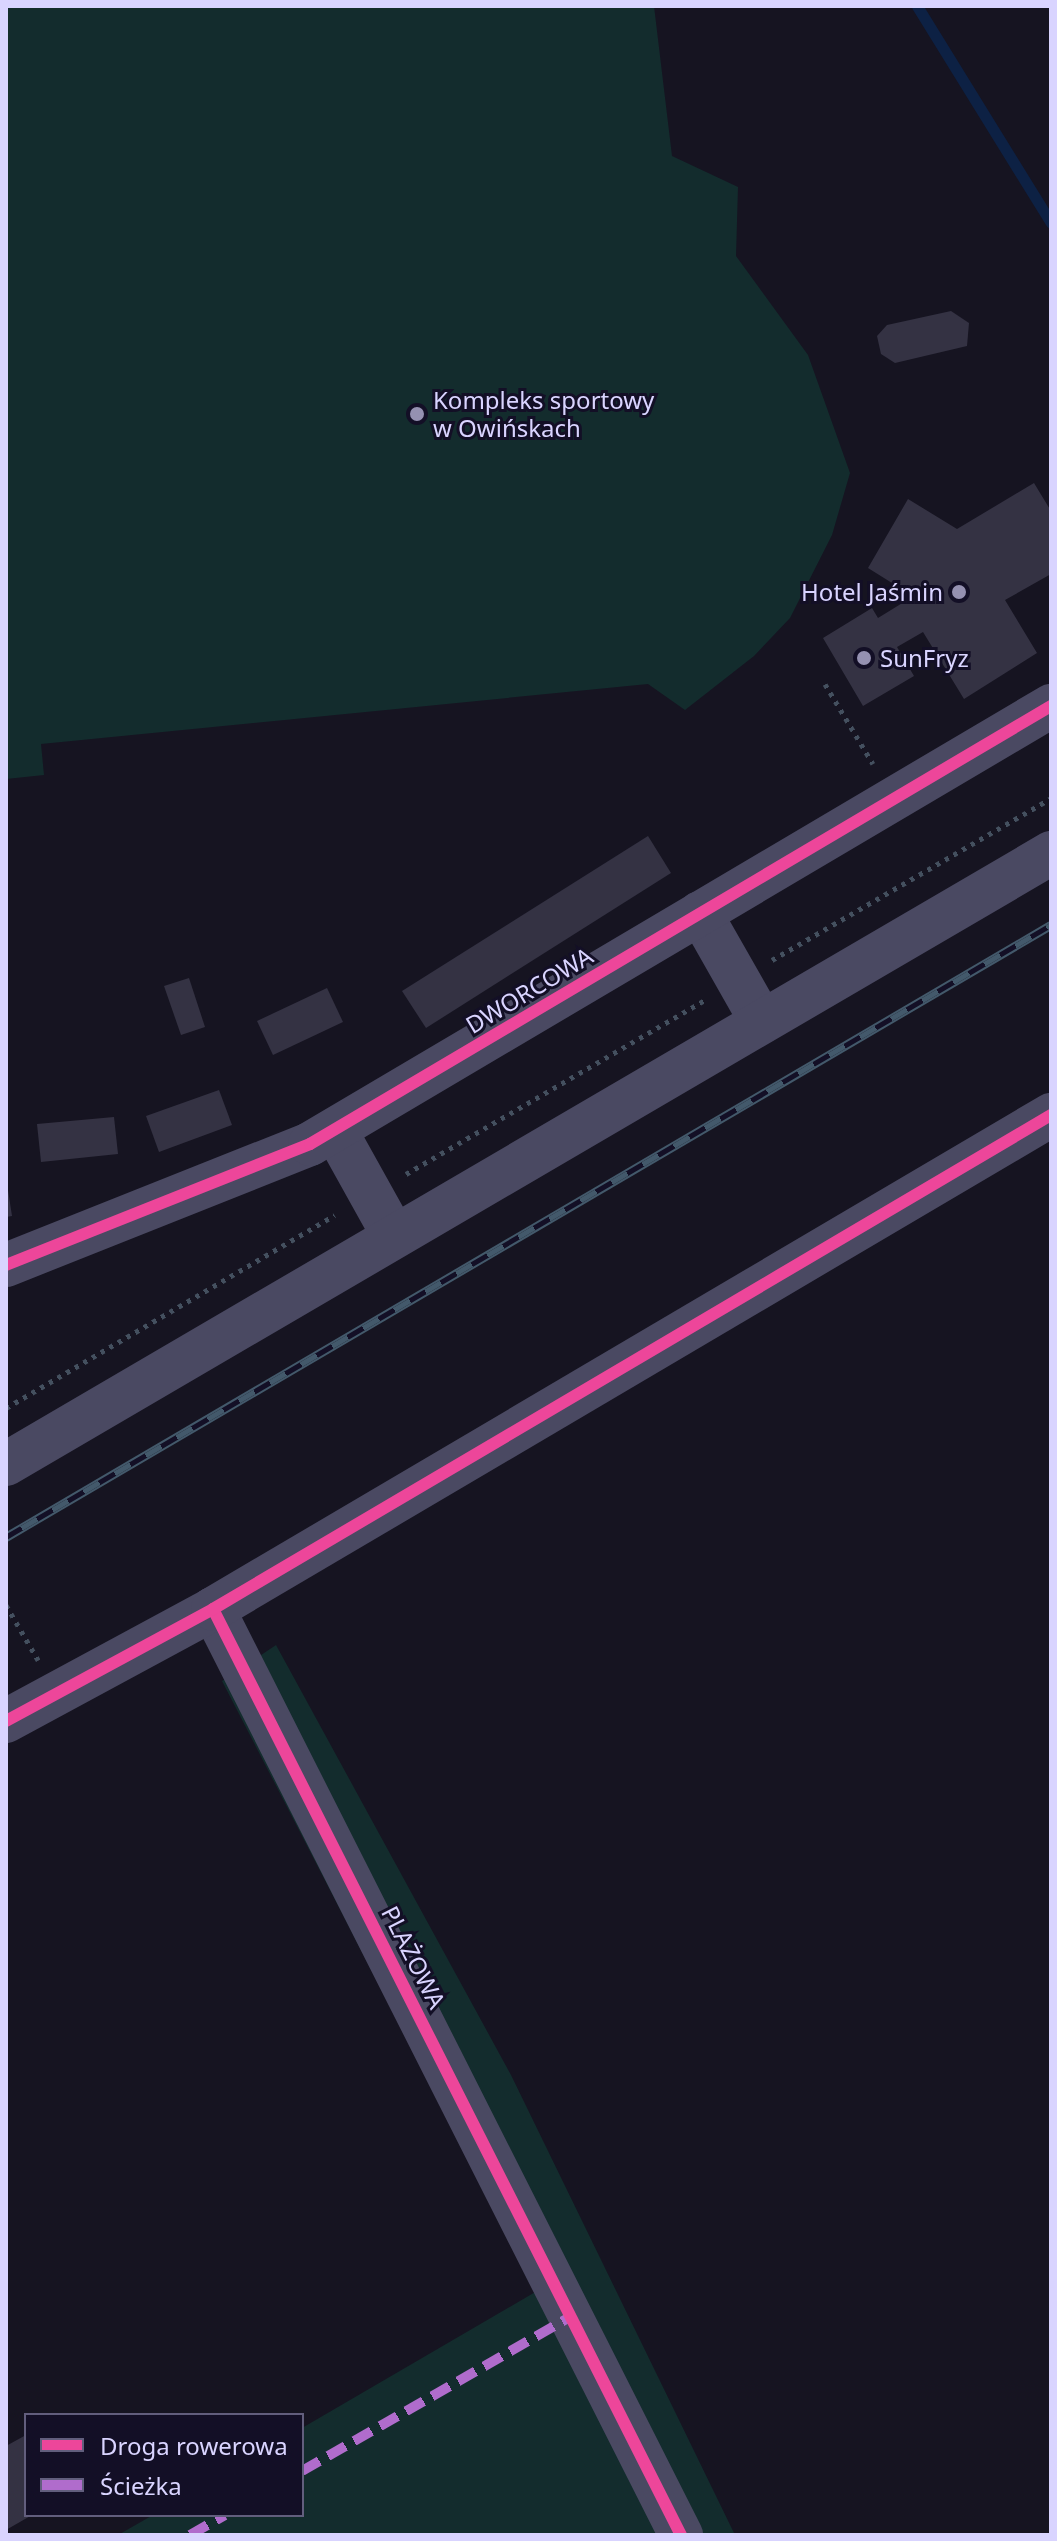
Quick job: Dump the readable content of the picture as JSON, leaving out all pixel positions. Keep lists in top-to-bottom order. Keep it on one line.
{"streets":{"street":["DWORCOWA","PLAŻOWA"]},"places":["Kompleks sportowy w Owińskach","Hotel Jaśmin","SunFryz"],"legend":["Droga rowerowa","Ścieżka"]}
